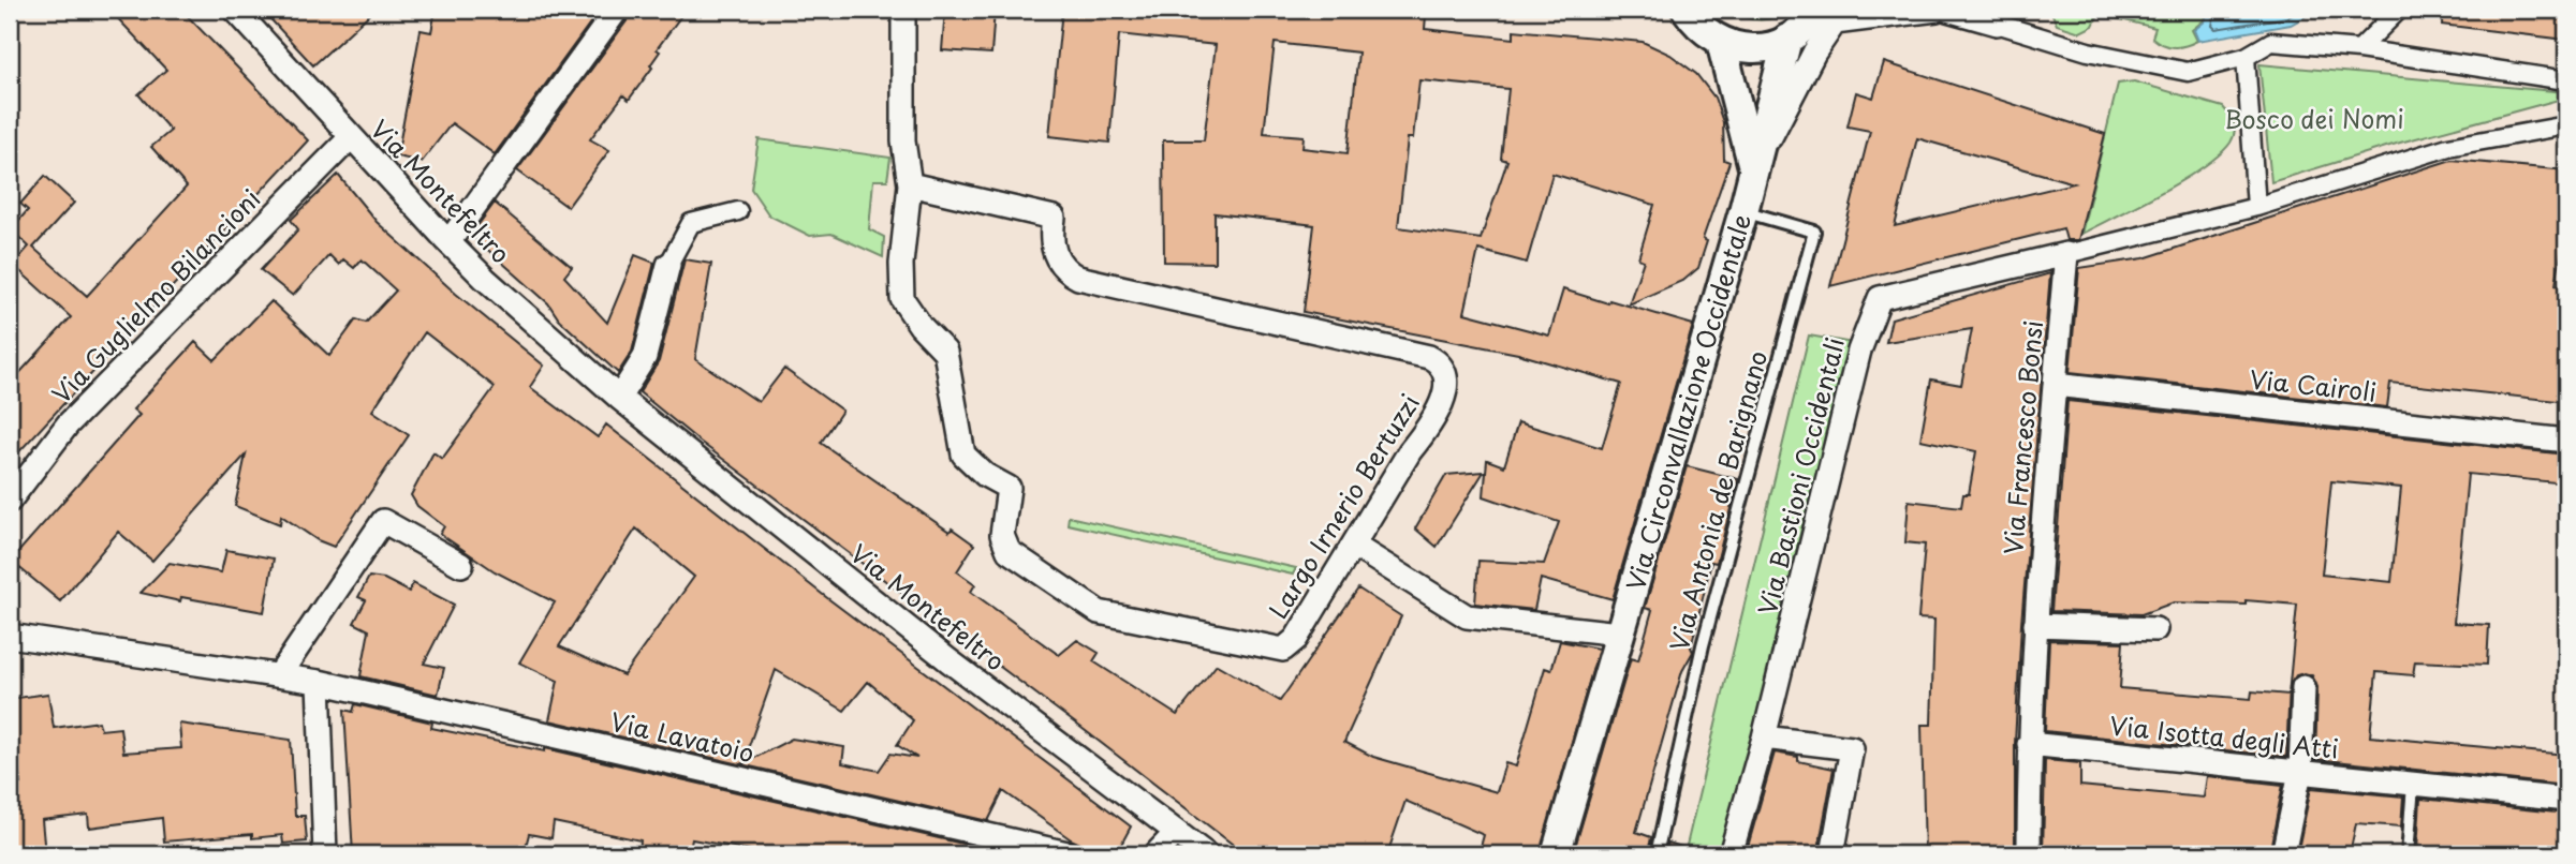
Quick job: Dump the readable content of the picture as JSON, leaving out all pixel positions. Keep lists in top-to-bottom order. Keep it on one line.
{"streets":{"street":["Via Montefeltro","Via Guglielmo Bilancioni","Via Cairoli","Via Circonvallazione Occidentale","Via Francesco Bonsi","Via Bastioni Occidentali","Largo Irnerio Bertuzzi","Via Lavatoio","Via Isotta degli Atti"],"lane":["Via Antonia de Barignano"]},"crossings":[["Via Montefeltro","Via Guglielmo Bilancioni"],["Via Cairoli","Via Francesco Bonsi"],["Via Circonvallazione Occidentale","Via Antonia de Barignano"],["Via Francesco Bonsi","Via Bastioni Occidentali"],["Via Francesco Bonsi","Via Isotta degli Atti"]],"parks":["Bosco dei Nomi"]}
